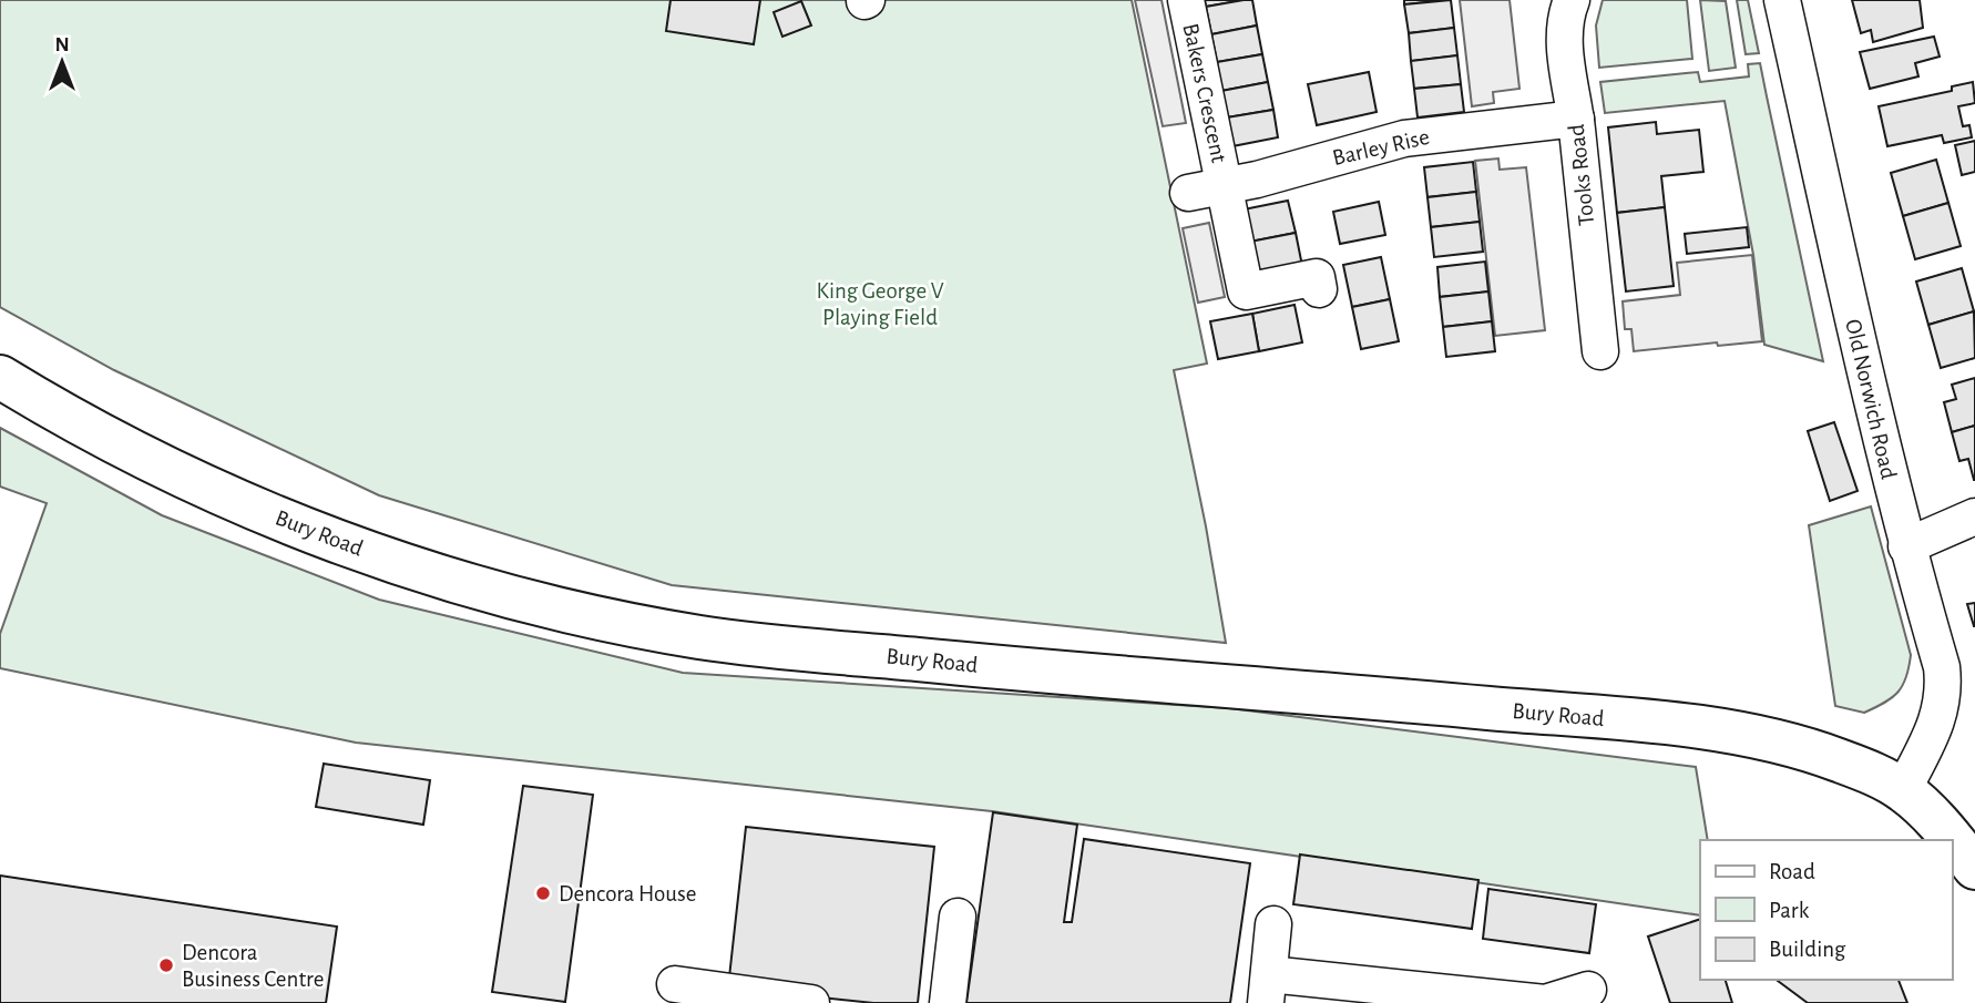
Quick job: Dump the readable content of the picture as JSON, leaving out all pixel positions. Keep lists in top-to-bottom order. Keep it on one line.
{"streets":{"main road":["Bury Road"],"street":["Bakers Crescent","Barley Rise","Tooks Road","Old Norwich Road"]},"crossings":[["Bakers Crescent","Barley Rise"],["Barley Rise","Tooks Road"],["Old Norwich Road","Bury Road"]],"parks":["King George V Playing Field"],"places":["Dencora House","Dencora Business Centre"],"legend":["Road","Park","Building"],"north":"top"}
